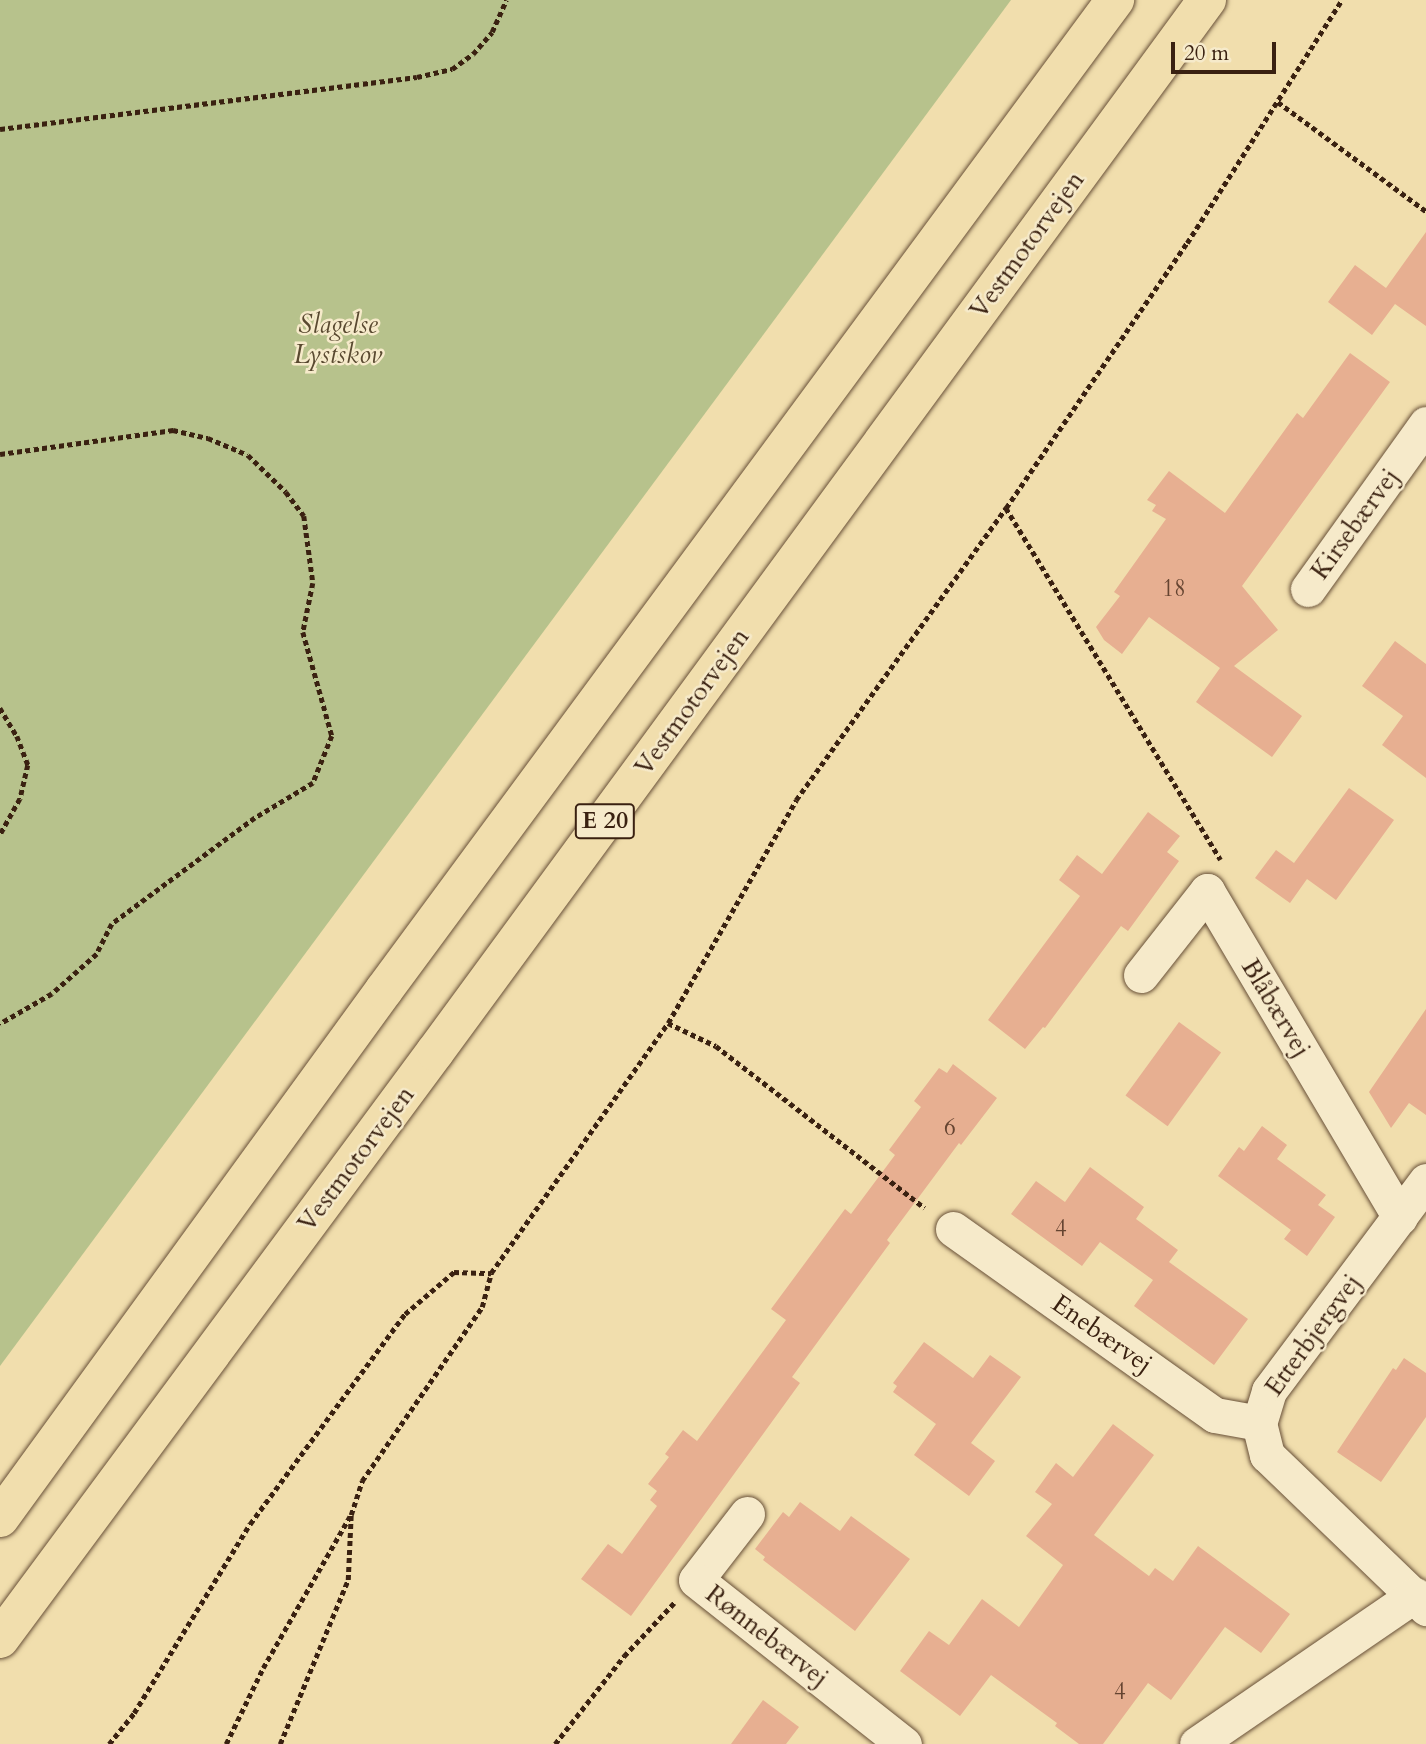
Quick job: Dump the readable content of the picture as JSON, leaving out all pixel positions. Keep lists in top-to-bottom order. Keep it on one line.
{"streets":{"highway":["Vestmotorvejen","E 20"],"street":["Kirsebærvej","Blåbærvej","Enebærvej","Etterbjergvej","Rønnebærvej"]},"crossings":[["Blåbærvej","Etterbjergvej"],["Enebærvej","Etterbjergvej"]],"parks":["Slagelse Lystskov"],"house_numbers":["18","6","4","4"],"scale_bar":"20 m"}
